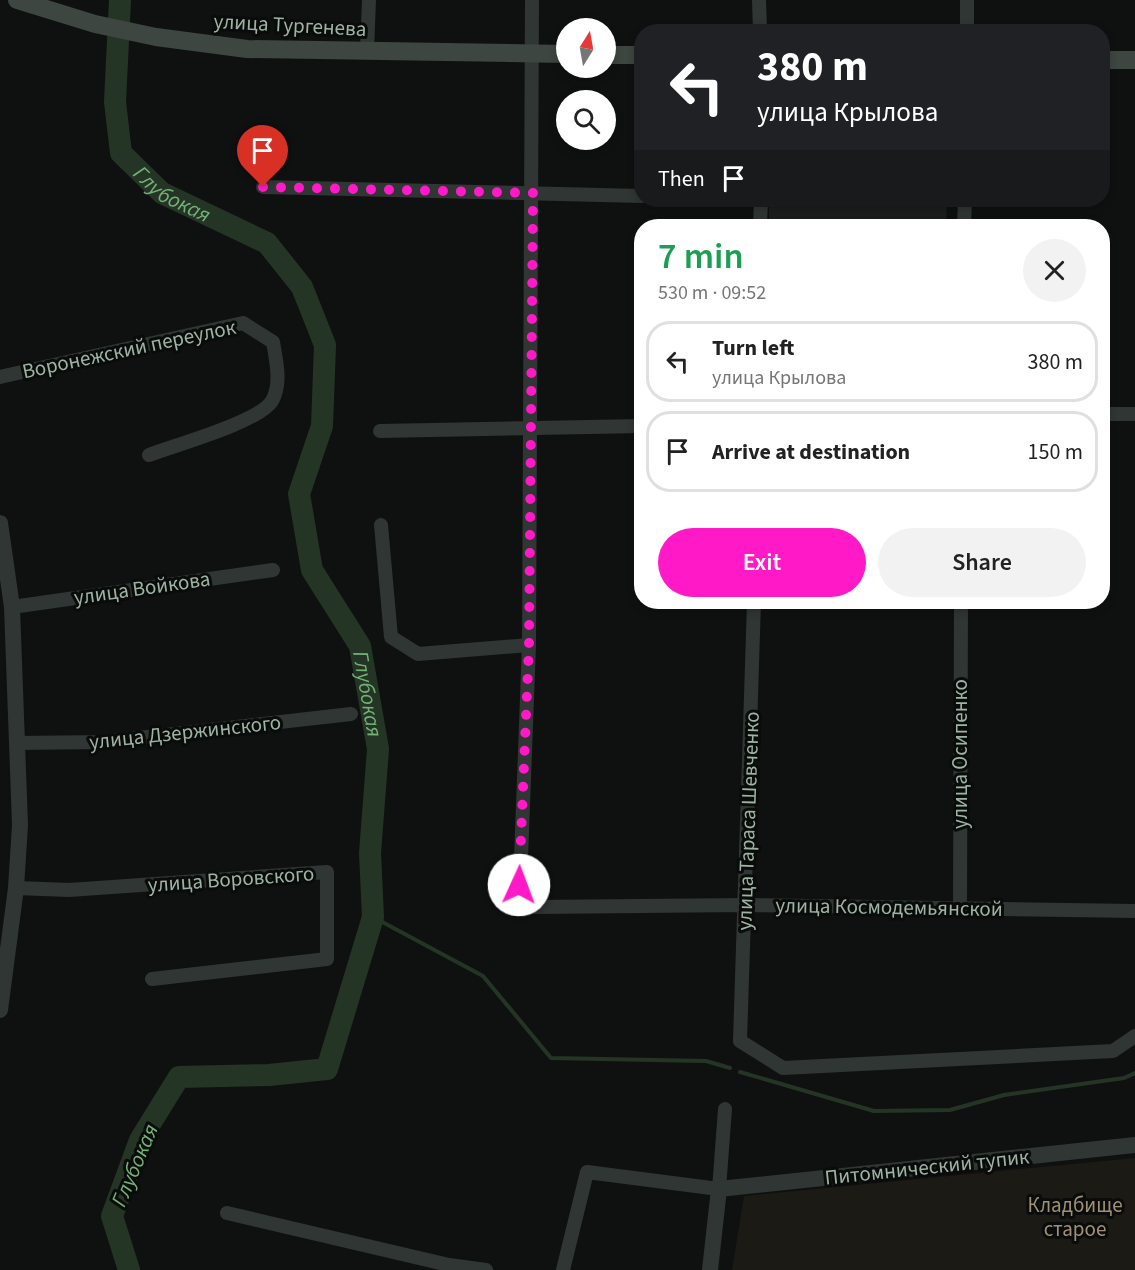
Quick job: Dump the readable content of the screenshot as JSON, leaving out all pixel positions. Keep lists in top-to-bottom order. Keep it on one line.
{"streets":{"main road":["улица Тургенева"],"street":["Воронежский переулок","улица Войкова","улица Дзержинского","улица Осипенко","улица Тараса Шевченко","улица Воровского","улица Космодемьянской","Питомнический тупик"]},"crossings":[["улица Осипенко","улица Космодемьянской"],["улица Тараса Шевченко","улица Космодемьянской"]],"water":["Глубокая"],"parks":["Кладбище старое"],"north":"top","page":{"turn":["380 m","улица Крылова"],"then":"Then","heading":["7 min","530 m · 09:52"],"list":[{"name":"Turn left","note":"улица Крылова","value":"380 m"},{"name":"Arrive at destination","value":"150 m"}],"buttons":["Exit","Share"]}}
